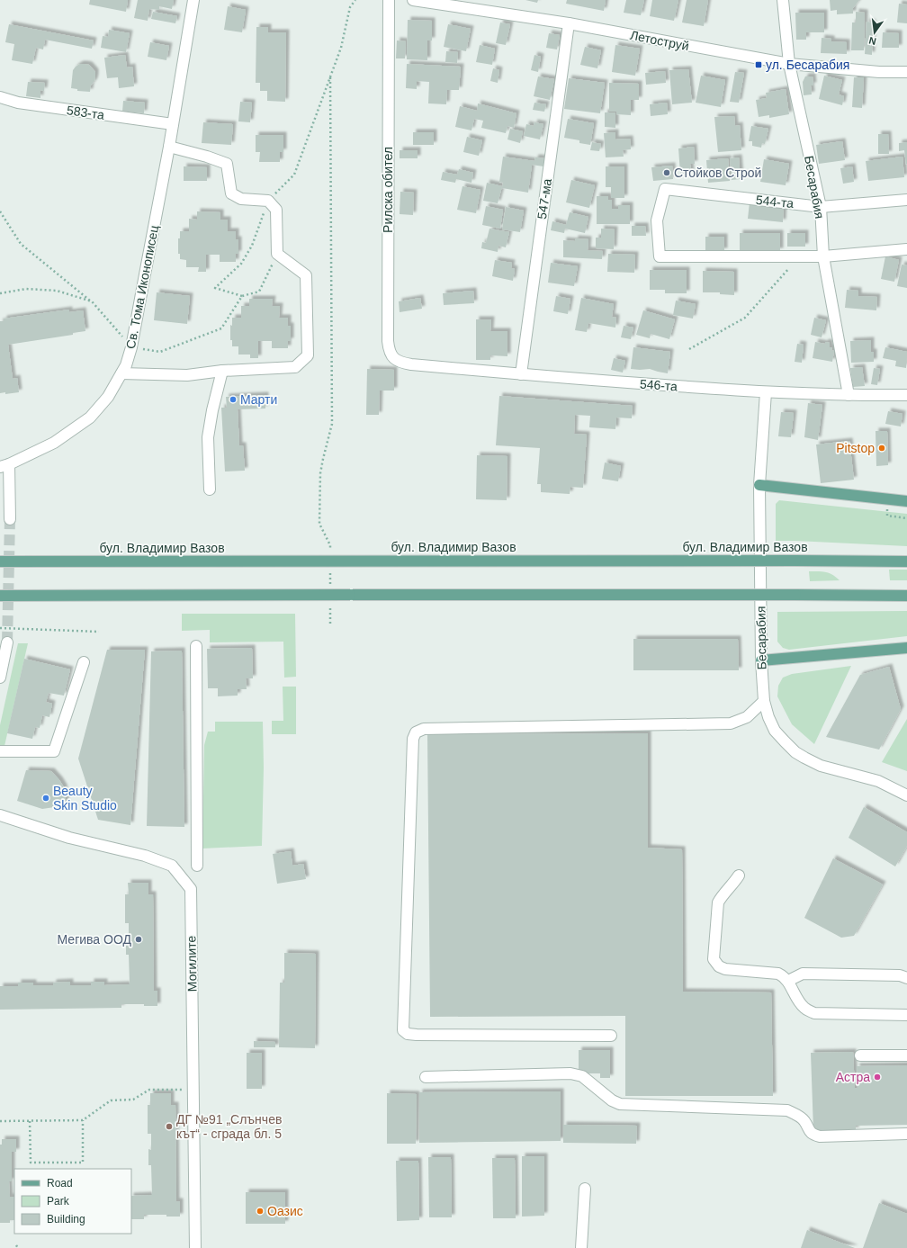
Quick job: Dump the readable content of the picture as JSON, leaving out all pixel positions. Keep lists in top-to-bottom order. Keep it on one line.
{"streets":{"main road":["бул. Владимир Вазов"],"street":["Летоструй","583-та","Бесарабия","Рилска обител","547-ма","544-та","Св. Тома Иконописец","546-та","Могилите"]},"crossings":[["Летоструй","Бесарабия"],["Летоструй","547-ма"],["583-та","Св. Тома Иконописец"],["Бесарабия","544-та"],["Бесарабия","546-та"],["Рилска обител","546-та"],["547-ма","546-та"]],"places":{"transit":["ул. Бесарабия"],"other":["Стойков Строй","Марти","Pitstop","Beauty Skin Studio","Мегива ООД","Астра","ДГ №91 „Слънчев кът“ - сграда бл. 5","Оазис"]},"legend":["Road","Park","Building"],"north":"bottom"}
